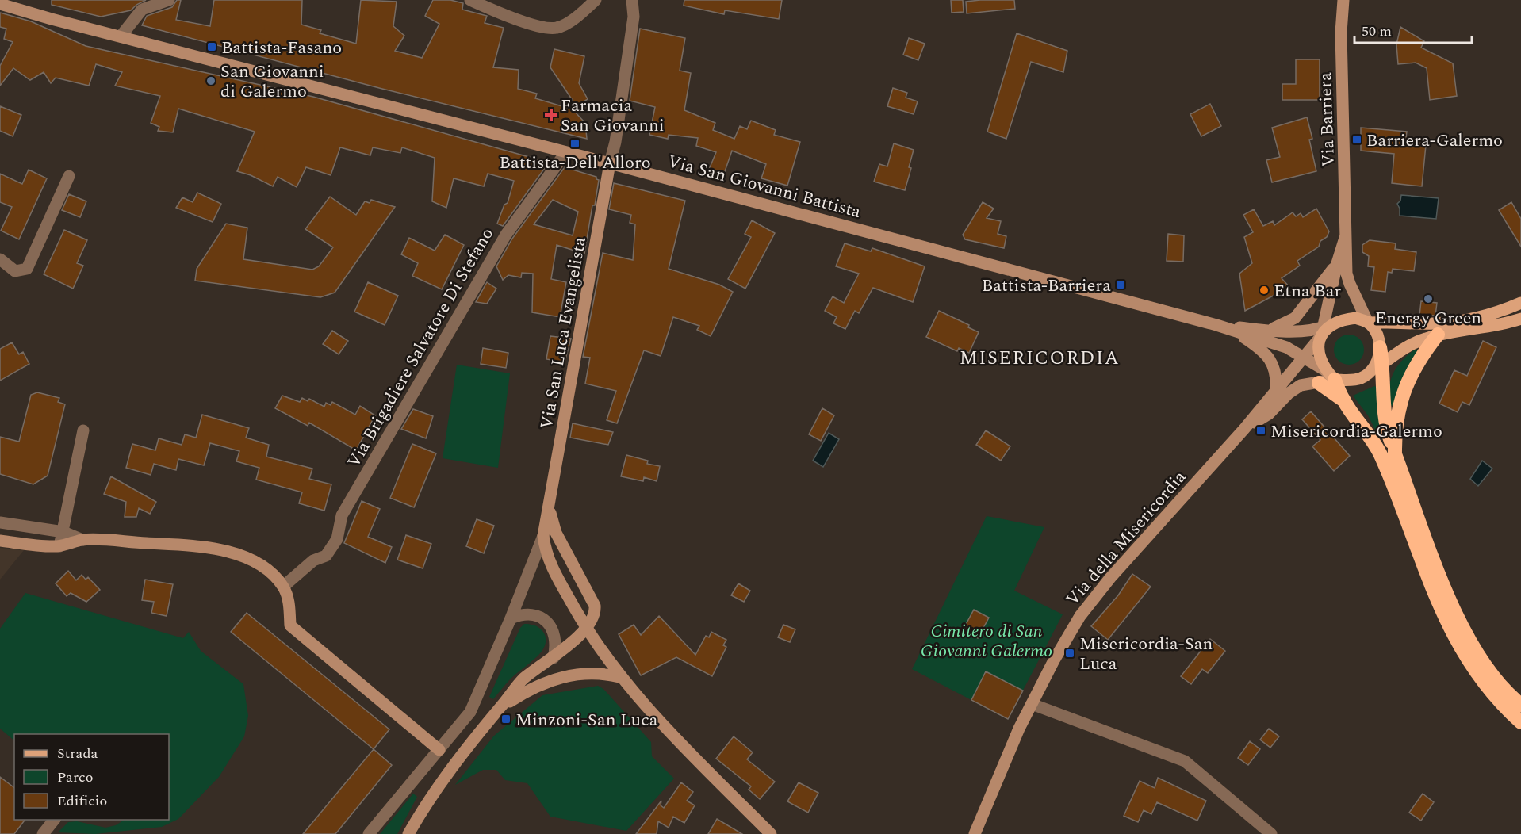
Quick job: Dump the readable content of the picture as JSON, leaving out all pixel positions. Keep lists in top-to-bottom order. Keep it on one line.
{"streets":{"main road":["Via Barriera","Via San Giovanni Battista","Via San Luca Evangelista","Via della Misericordia"],"street":["Via Brigadiere Salvatore Di Stefano"]},"crossings":[["Via San Giovanni Battista","Via San Luca Evangelista"],["Via San Giovanni Battista","Via Brigadiere Salvatore Di Stefano"]],"districts":["MISERICORDIA"],"parks":["Cimitero di San Giovanni Galermo"],"places":{"transit":["Battista-Fasano","Barriera-Galermo","Battista-Dell'Alloro","Battista-Barriera","Misericordia-Galermo","Misericordia-San Luca","Minzoni-San Luca"],"other":["San Giovanni di Galermo","Etna Bar","Energy Green"],"health":["Farmacia San Giovanni"]},"legend":["Strada","Parco","Edificio"],"scale_bar":"50 m"}
